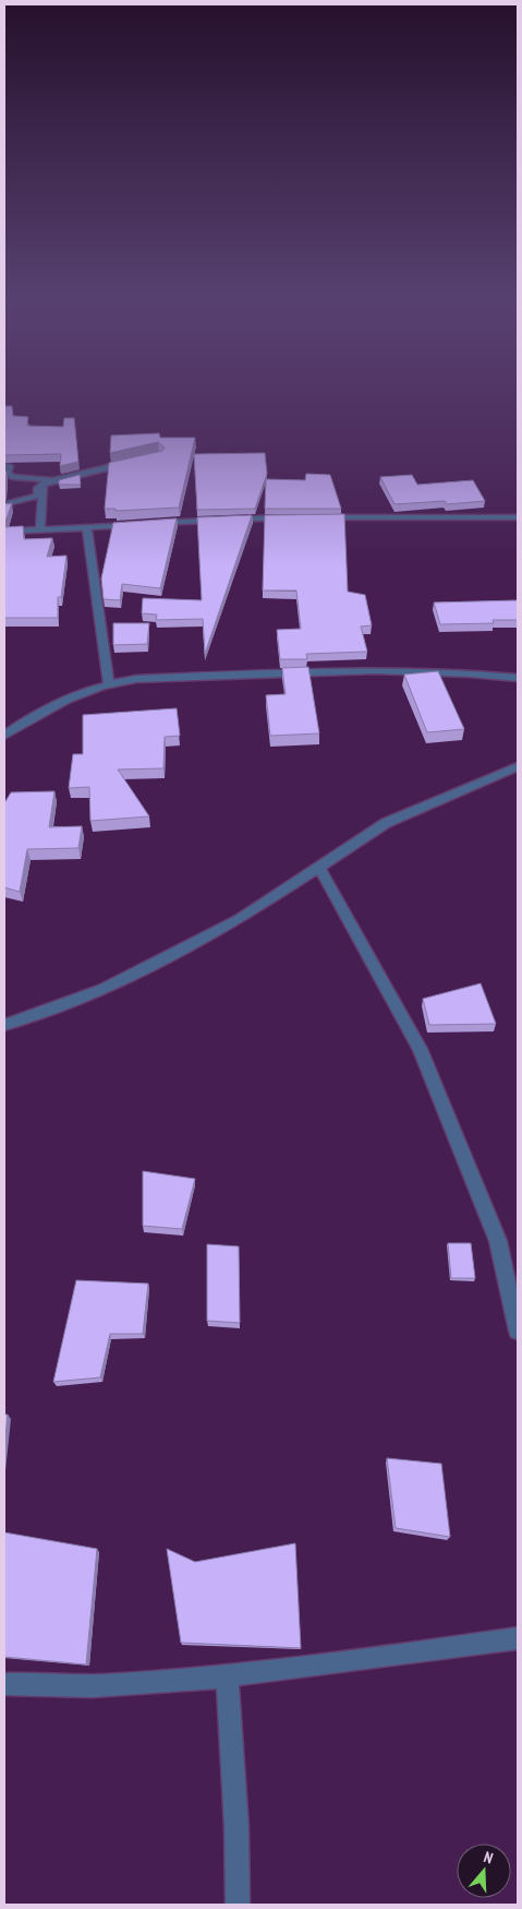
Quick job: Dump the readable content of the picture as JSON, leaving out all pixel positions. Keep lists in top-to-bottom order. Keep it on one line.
{"north":"top"}
